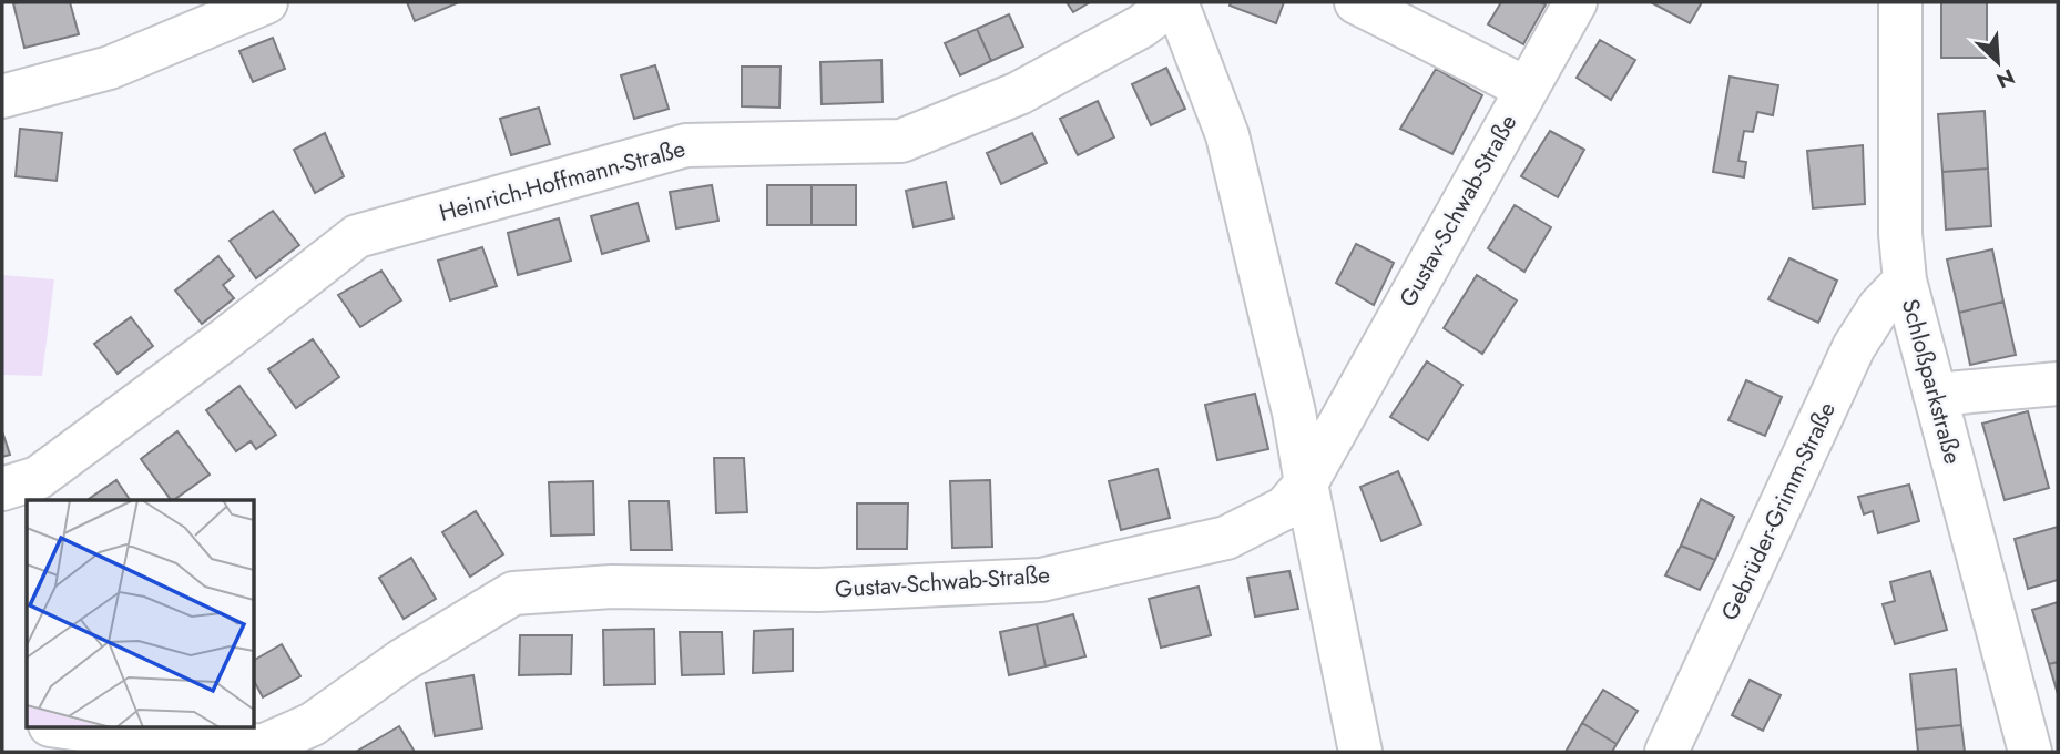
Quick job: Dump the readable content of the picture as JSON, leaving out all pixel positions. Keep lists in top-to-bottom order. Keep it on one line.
{"streets":{"street":["Heinrich-Hoffmann-Straße","Gustav-Schwab-Straße","Schloßparkstraße","Gebrüder-Grimm-Straße"]},"crossings":[["Schloßparkstraße","Gebrüder-Grimm-Straße"]],"north":"bottom right"}
